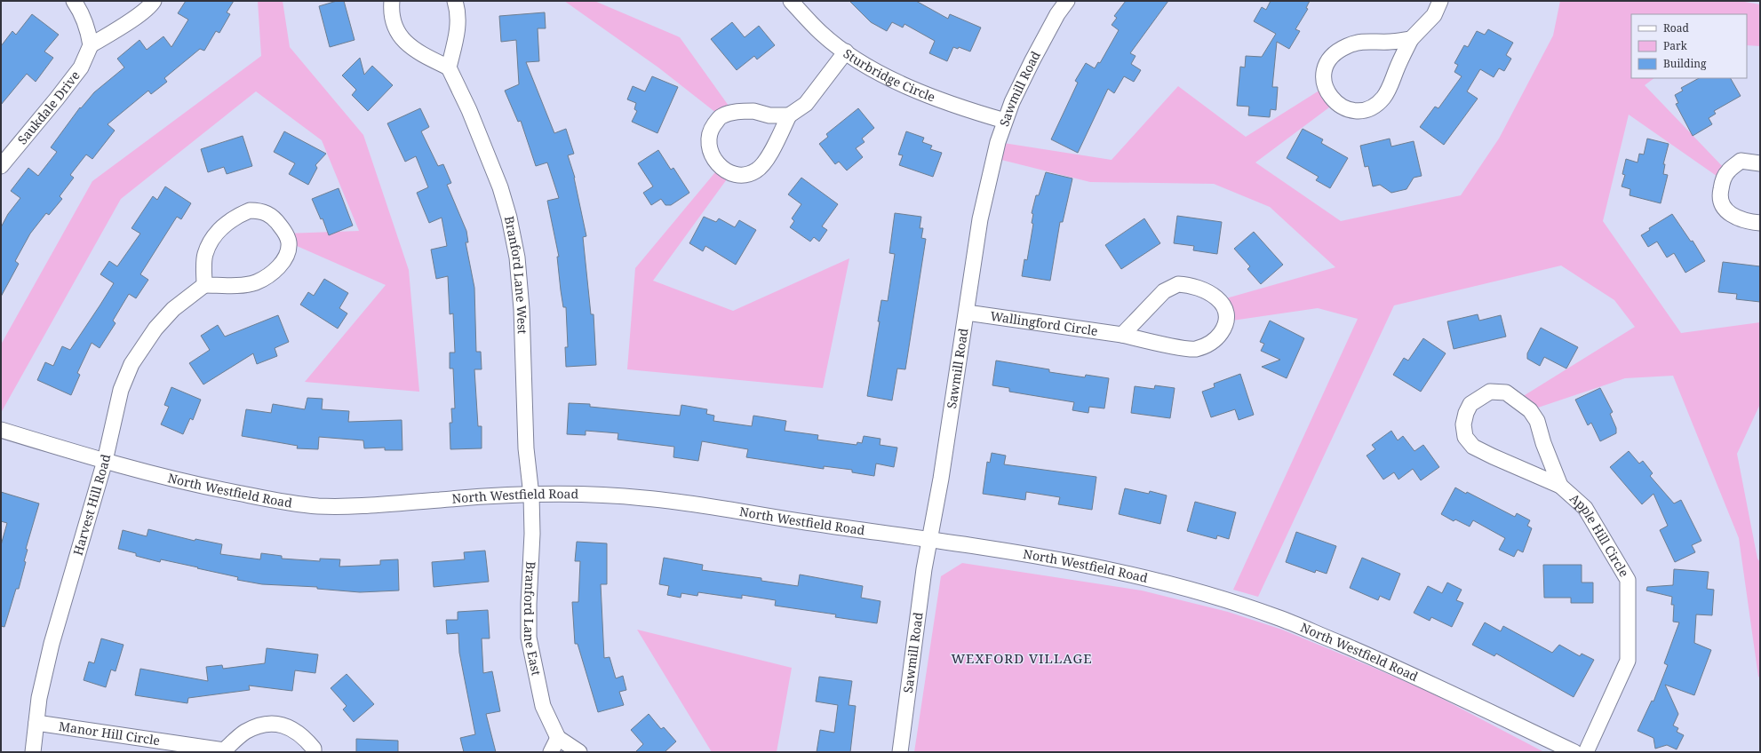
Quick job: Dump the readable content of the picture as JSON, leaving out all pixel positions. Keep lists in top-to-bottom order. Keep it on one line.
{"streets":{"street":["Sturbridge Circle","Sawmill Road","Saukdale Drive","Branford Lane West","Wallingford Circle","North Westfield Road","Harvest Hill Road","Apple Hill Circle","Branford Lane East","Manor Hill Circle"]},"crossings":[["Sturbridge Circle","Sawmill Road"],["Sawmill Road","Wallingford Circle"],["Sawmill Road","North Westfield Road"],["Branford Lane West","North Westfield Road"],["Branford Lane West","Branford Lane East"],["North Westfield Road","Harvest Hill Road"],["North Westfield Road","Branford Lane East"],["Harvest Hill Road","Manor Hill Circle"]],"districts":["WEXFORD VILLAGE"],"legend":["Road","Park","Building"]}
